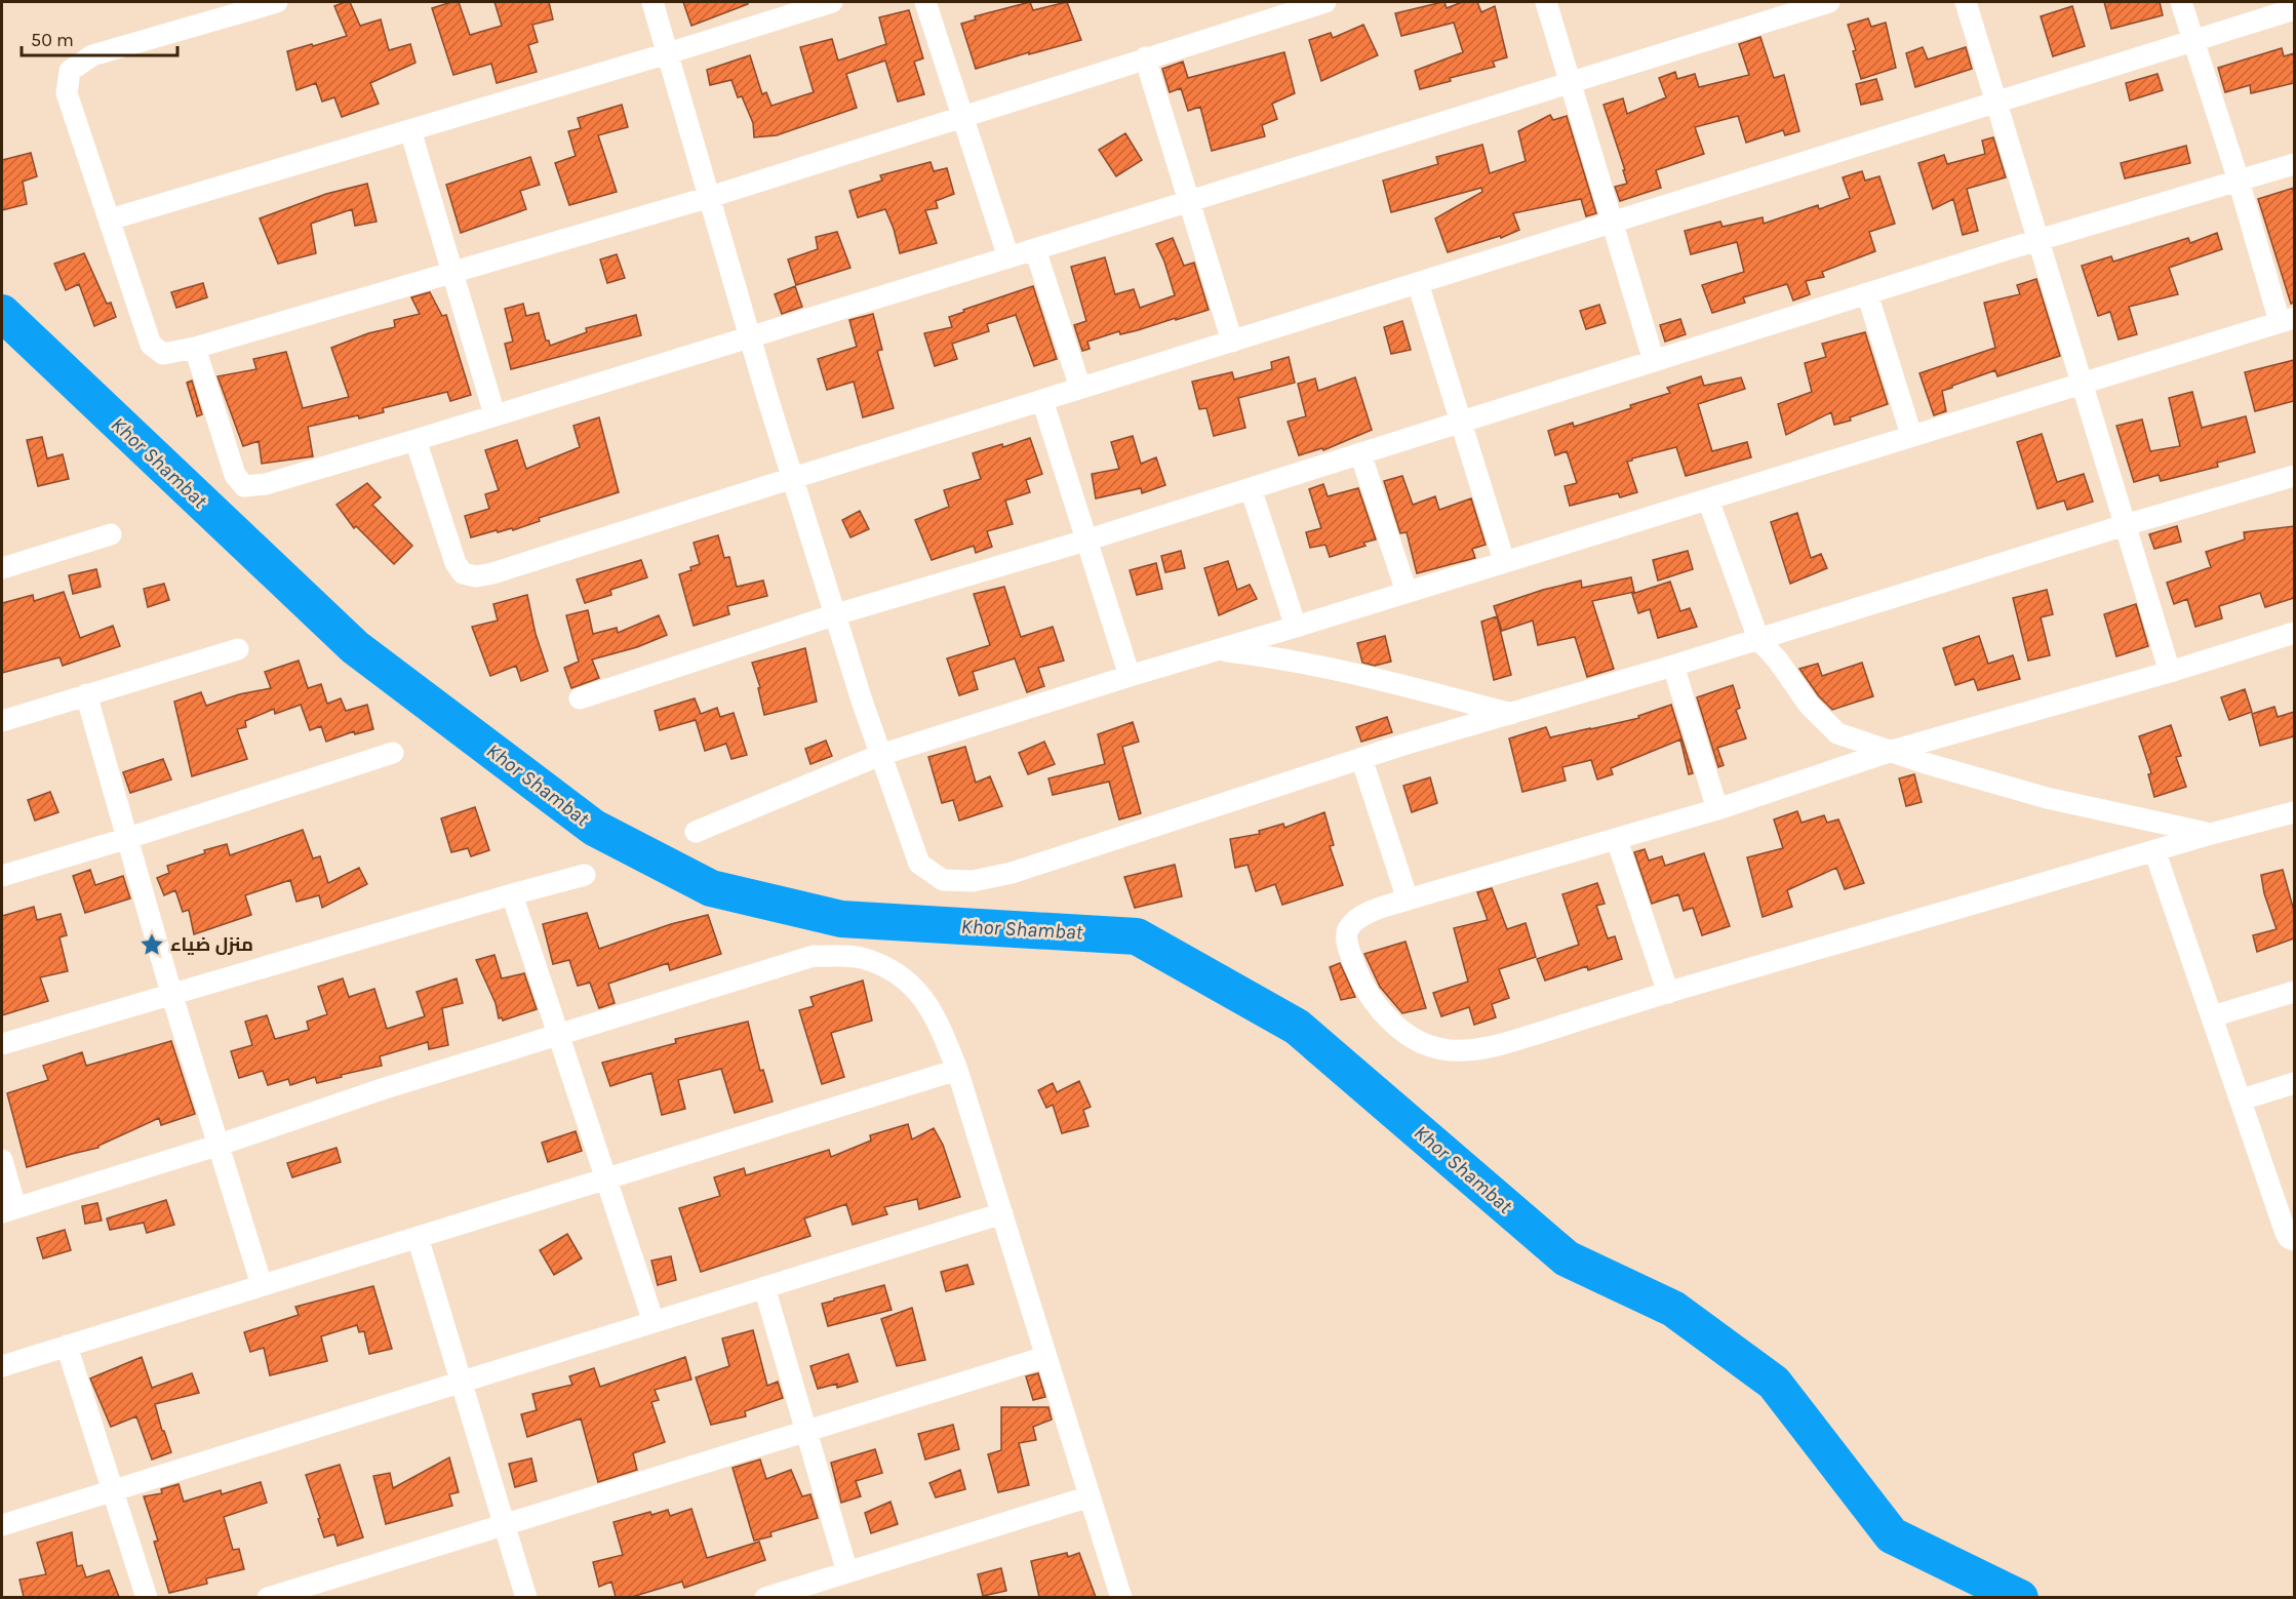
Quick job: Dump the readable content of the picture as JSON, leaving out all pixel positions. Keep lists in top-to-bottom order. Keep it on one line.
{"water":["Khor Shambat"],"places":{"place":["منزل ضياء"]},"scale_bar":"50 m"}
